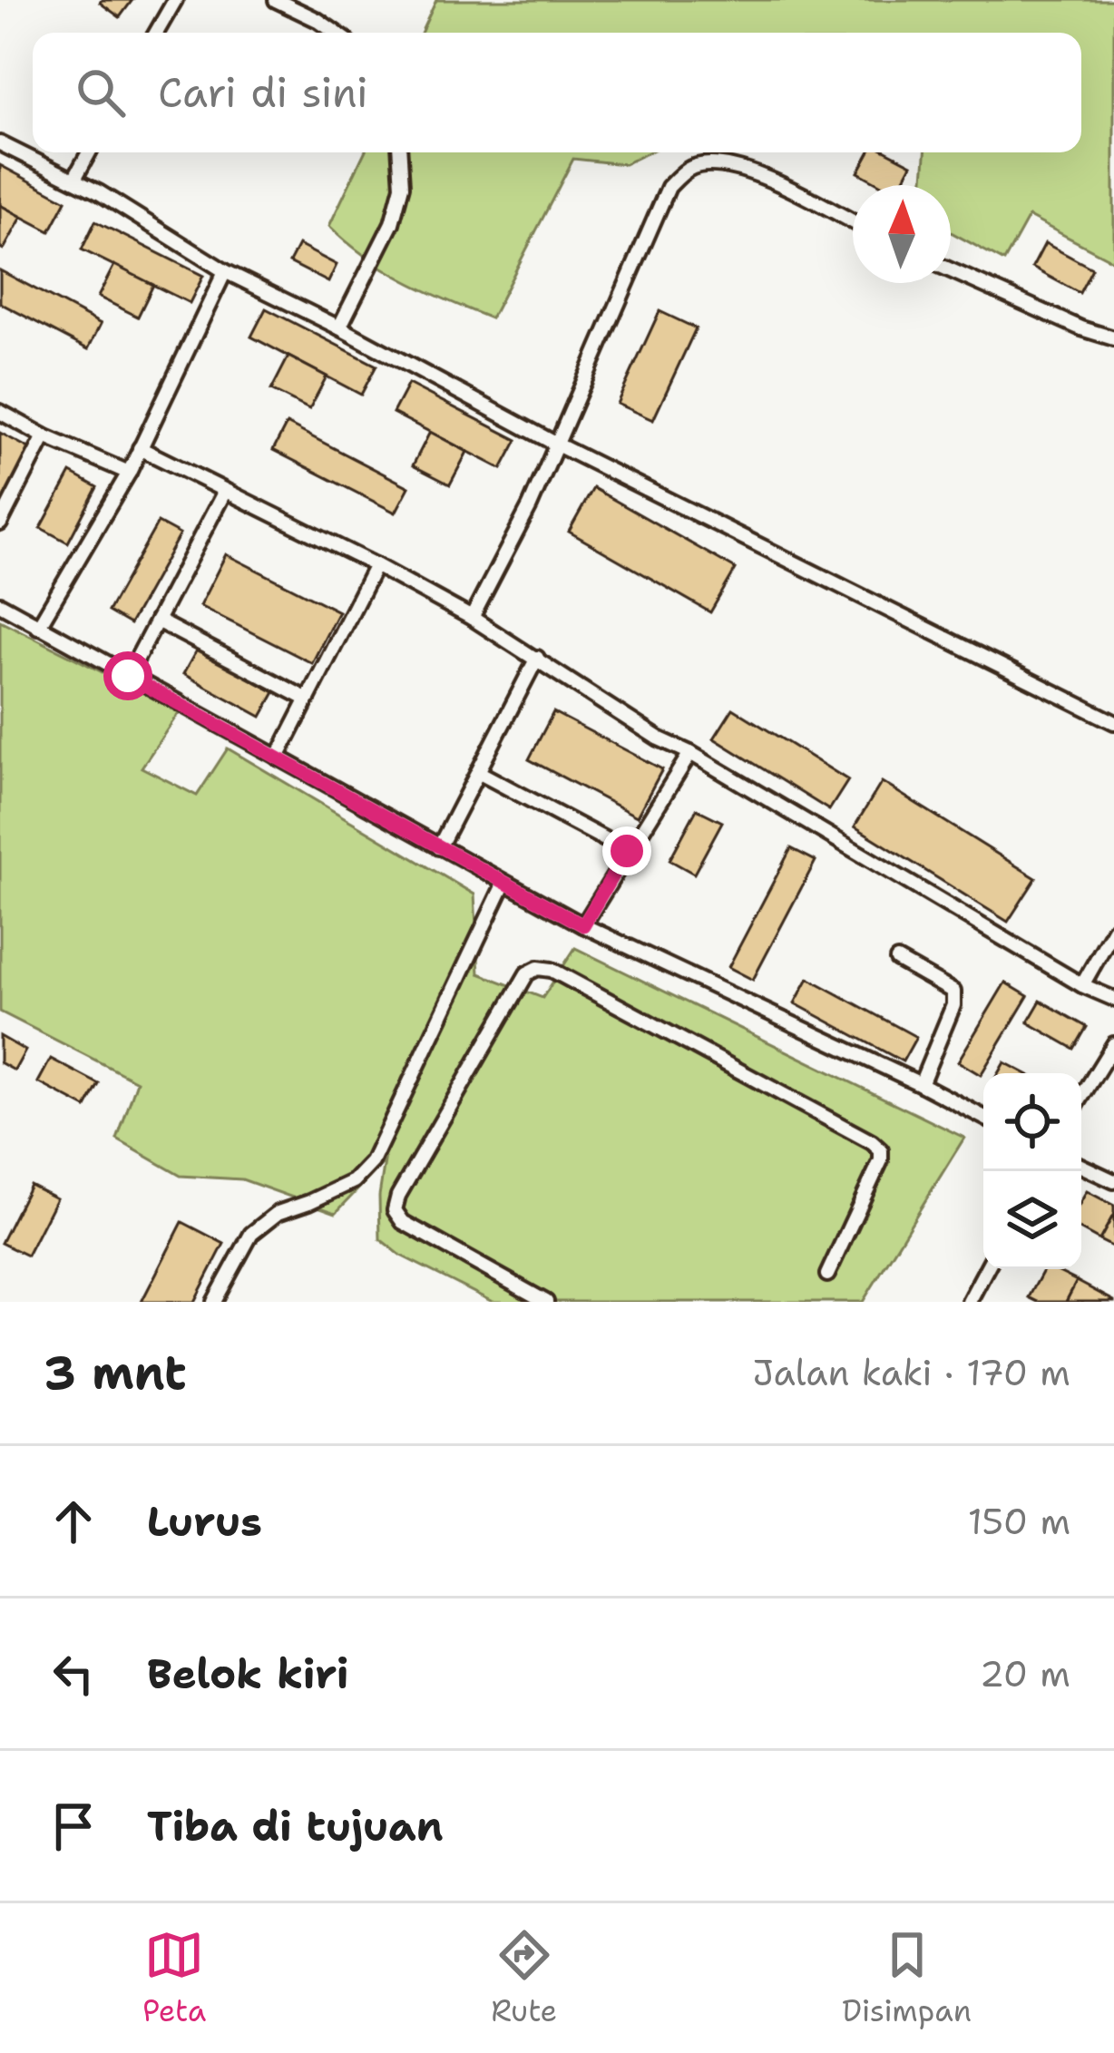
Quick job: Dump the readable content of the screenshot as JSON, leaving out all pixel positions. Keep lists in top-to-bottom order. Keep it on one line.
{"north":"top","page":{"search":"Cari di sini","heading":["3 mnt","Jalan kaki · 170 m"],"list":[["Lurus","150 m"],["Belok kiri","20 m"],"Tiba di tujuan"],"nav":["Peta","Rute","Disimpan"]}}
